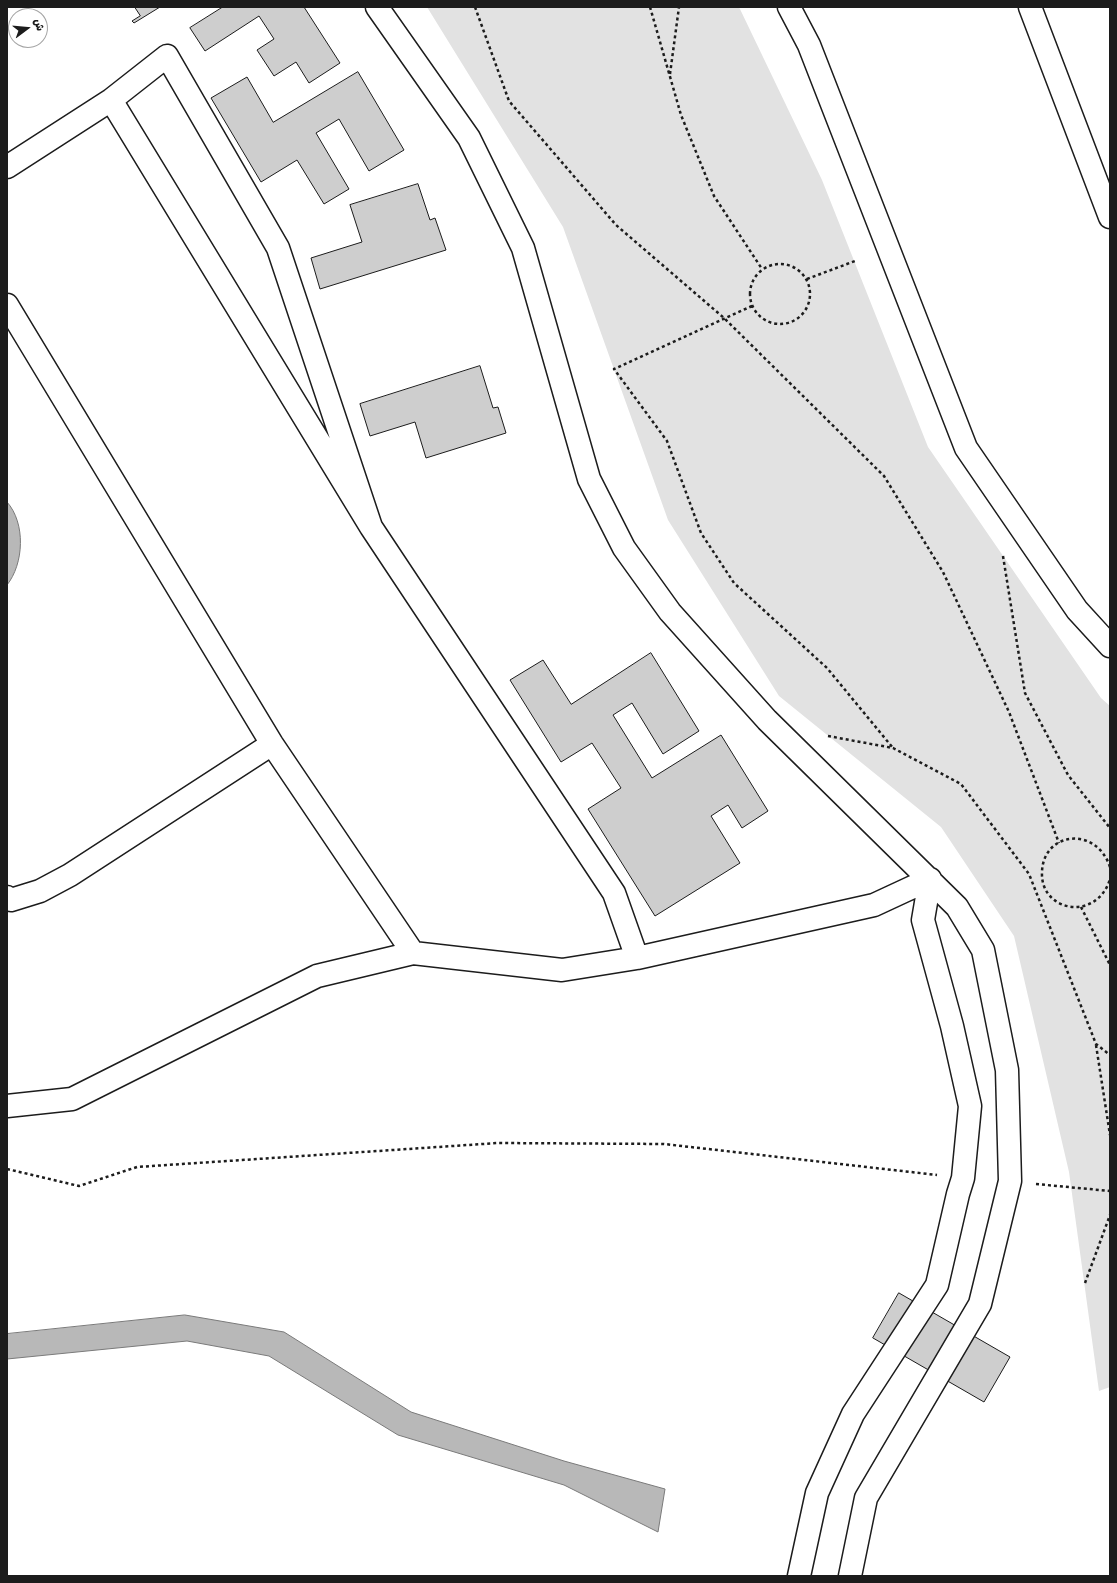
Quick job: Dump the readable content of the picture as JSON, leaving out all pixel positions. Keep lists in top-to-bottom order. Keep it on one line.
{"north":"right"}
